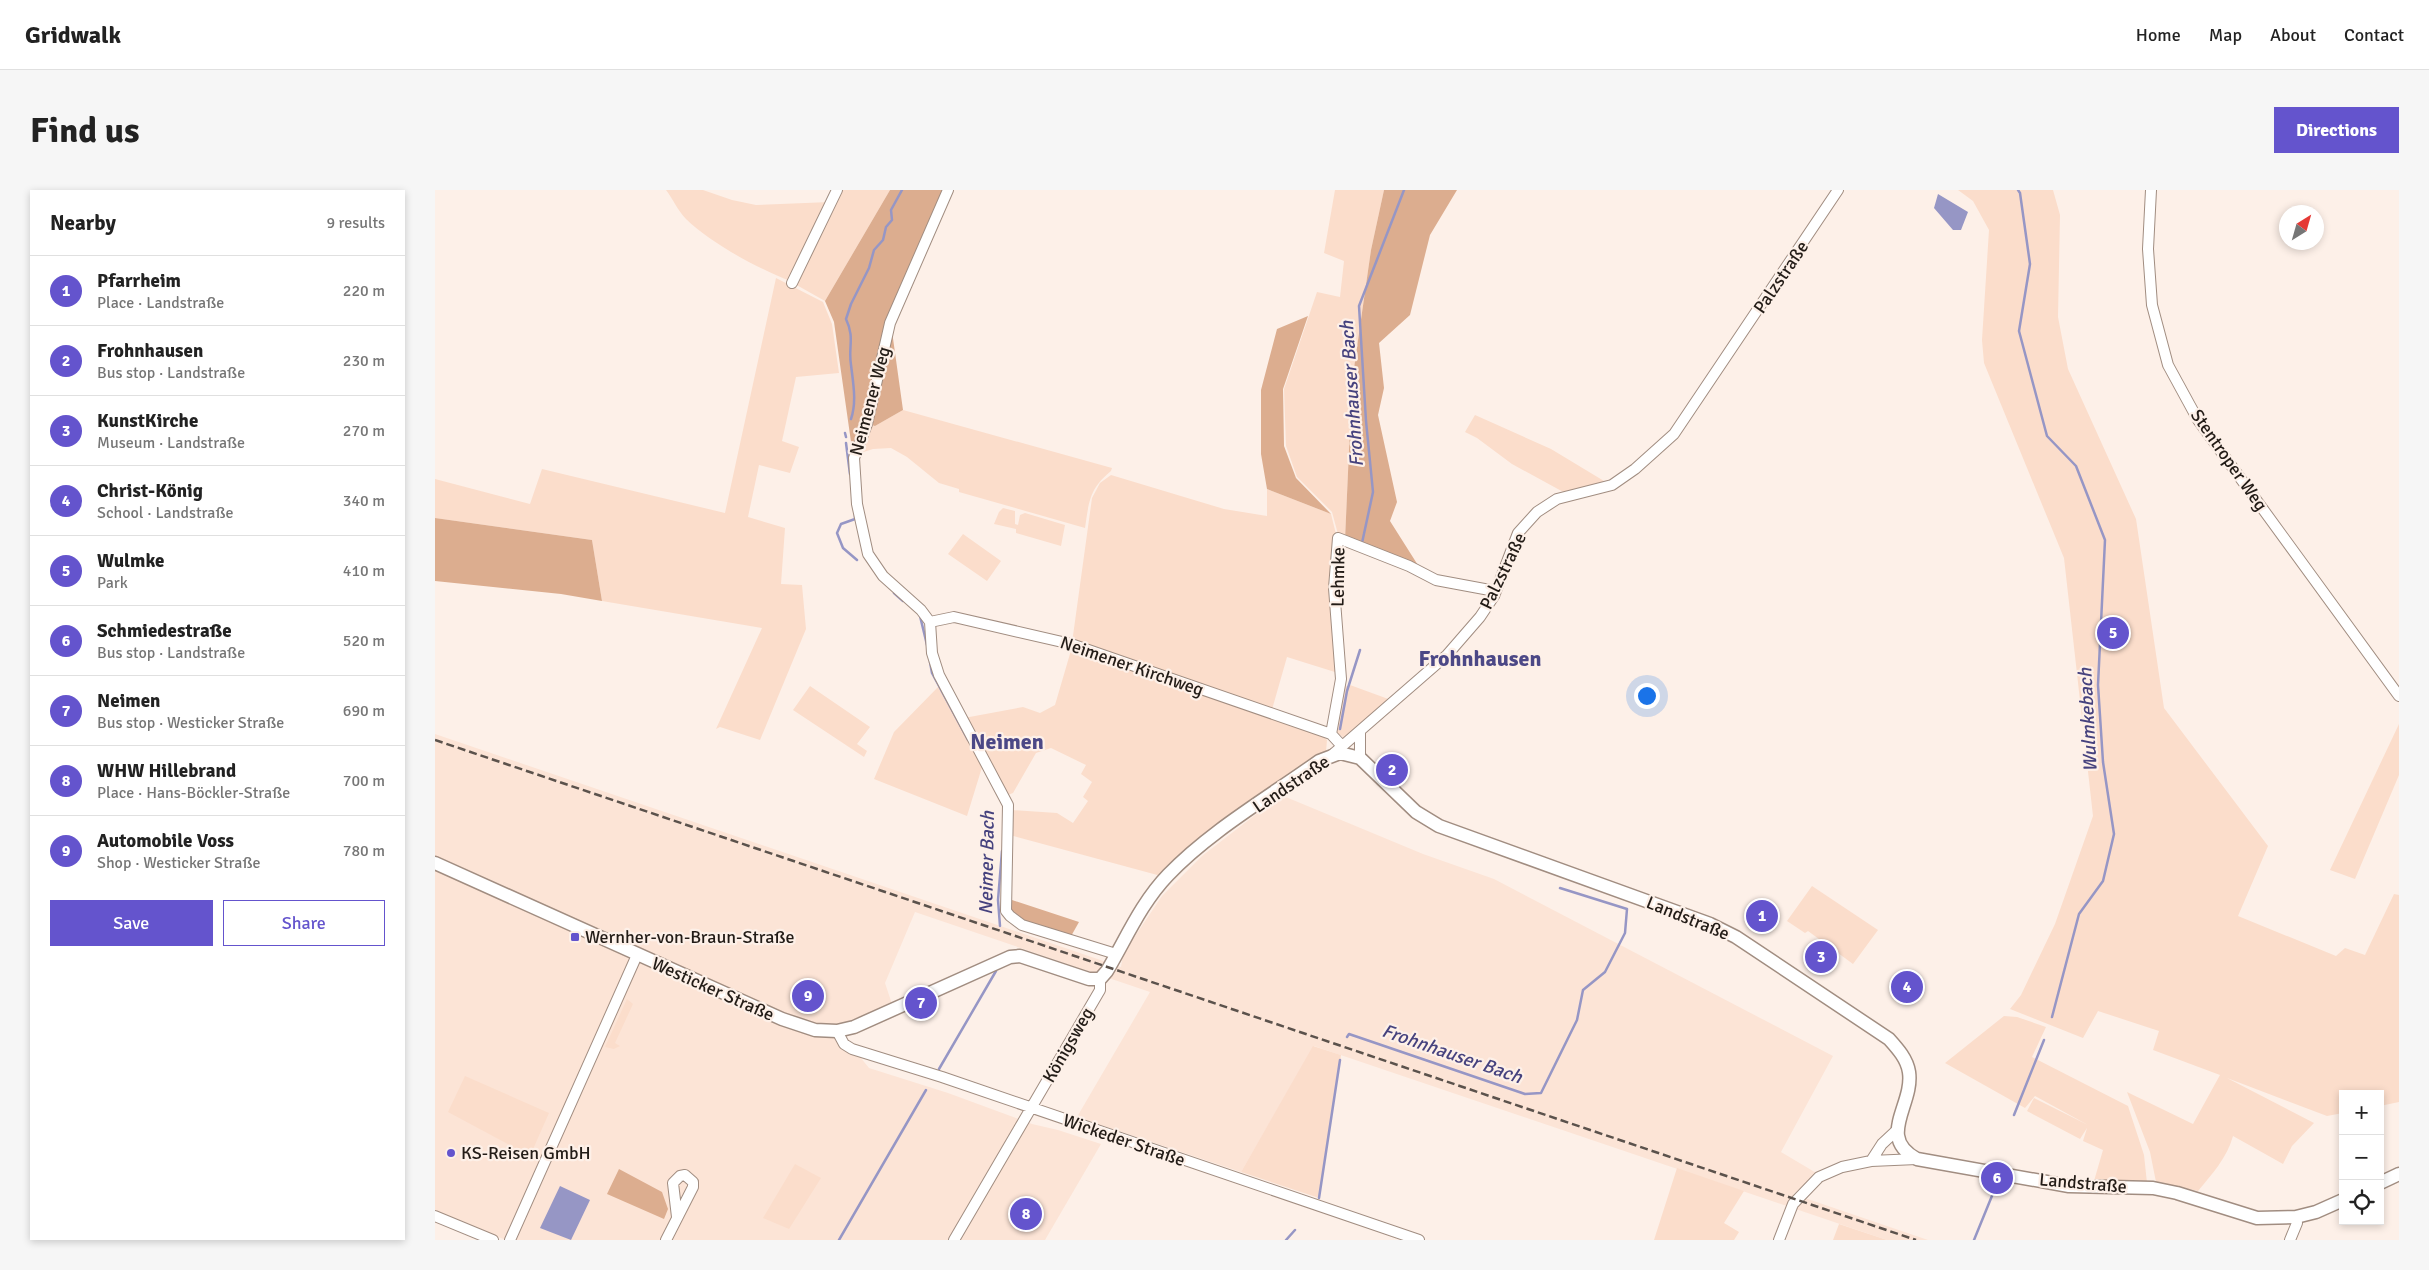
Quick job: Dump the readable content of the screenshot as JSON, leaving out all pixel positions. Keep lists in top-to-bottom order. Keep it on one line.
{"streets":{"main road":["Landstraße","Westicker Straße"],"street":["Palzstraße","Neimener Weg","Stentroper Weg","Lehmke","Neimener Kirchweg","Königsweg","Wickeder Straße"]},"crossings":[["Palzstraße","Lehmke"],["Palzstraße","Landstraße"],["Neimener Weg","Neimener Kirchweg"],["Lehmke","Neimener Kirchweg"],["Landstraße","Westicker Straße"],["Landstraße","Königsweg"],["Westicker Straße","Königsweg"],["Westicker Straße","Wickeder Straße"],["Königsweg","Wickeder Straße"]],"districts":["Frohnhausen","Neimen"],"water":["Frohnhauser Bach","Wulmkebach","Neimer Bach"],"places":{"transit":["Wernher-von-Braun-Straße"],"other":["KS-Reisen GmbH"]},"north":"top right","page":{"header":"Gridwalk","nav":["Home","Map","About","Contact"],"buttons":["Directions",["Save","Share"]],"title":"Find us","heading":["Nearby","9 results"],"list":[{"mark":"1","name":"Pfarrheim","note":"Place · Landstraße","value":"220 m"},{"mark":"2","name":"Frohnhausen","note":"Bus stop · Landstraße","value":"230 m"},{"mark":"3","name":"KunstKirche","note":"Museum · Landstraße","value":"270 m"},{"mark":"4","name":"Christ-König","note":"School · Landstraße","value":"340 m"},{"mark":"5","name":"Wulmke","note":"Park","value":"410 m"},{"mark":"6","name":"Schmiedestraße","note":"Bus stop · Landstraße","value":"520 m"},{"mark":"7","name":"Neimen","note":"Bus stop · Westicker Straße","value":"690 m"},{"mark":"8","name":"WHW Hillebrand","note":"Place · Hans-Böckler-Straße","value":"700 m"},{"mark":"9","name":"Automobile Voss","note":"Shop · Westicker Straße","value":"780 m"}],"pins":["5","2","1","3","4","9","7","6","8"],"map_buttons":["+","−"]}}
